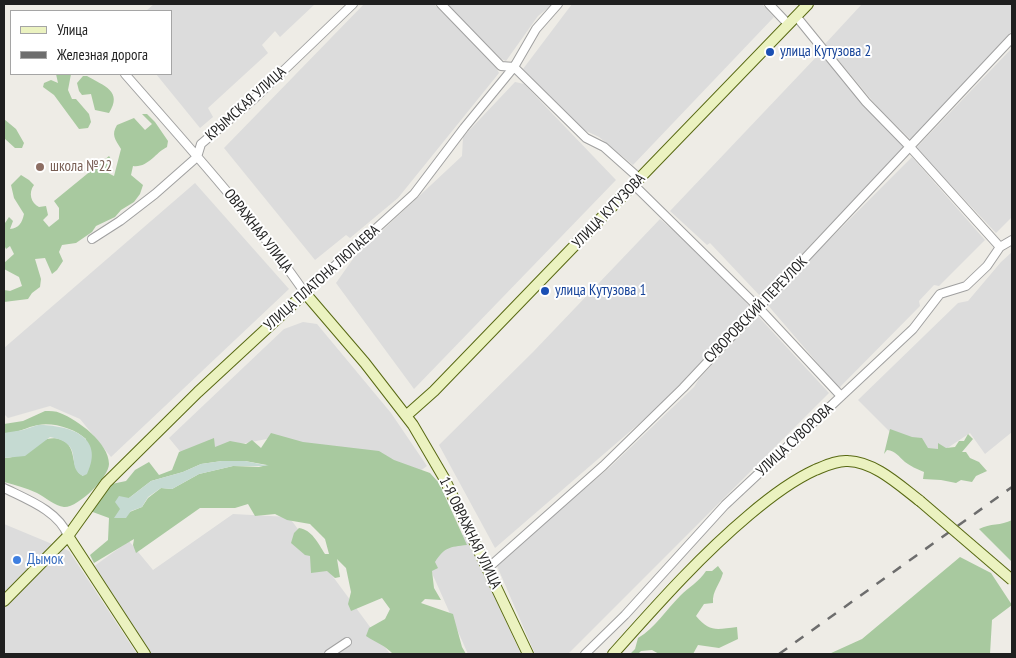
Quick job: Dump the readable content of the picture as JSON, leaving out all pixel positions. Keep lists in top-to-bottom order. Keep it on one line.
{"streets":{"street":["КРЫМСКАЯ УЛИЦА","УЛИЦА КУТУЗОВА","ОВРАЖНАЯ УЛИЦА","УЛИЦА ПЛАТОНА ЛЮПАЕВА","СУВОРОВСКИЙ ПЕРЕУЛОК","УЛИЦА СУВОРОВА","1-Я ОВРАЖНАЯ УЛИЦА"]},"crossings":[["КРЫМСКАЯ УЛИЦА","ОВРАЖНАЯ УЛИЦА"],["УЛИЦА КУТУЗОВА","ОВРАЖНАЯ УЛИЦА"],["УЛИЦА КУТУЗОВА","1-Я ОВРАЖНАЯ УЛИЦА"],["ОВРАЖНАЯ УЛИЦА","УЛИЦА ПЛАТОНА ЛЮПАЕВА"],["ОВРАЖНАЯ УЛИЦА","1-Я ОВРАЖНАЯ УЛИЦА"],["СУВОРОВСКИЙ ПЕРЕУЛОК","1-Я ОВРАЖНАЯ УЛИЦА"]],"places":["улица Кутузова 2","школа №22","улица Кутузова 1","Дымок"],"legend":["Улица","Железная дорога"]}
